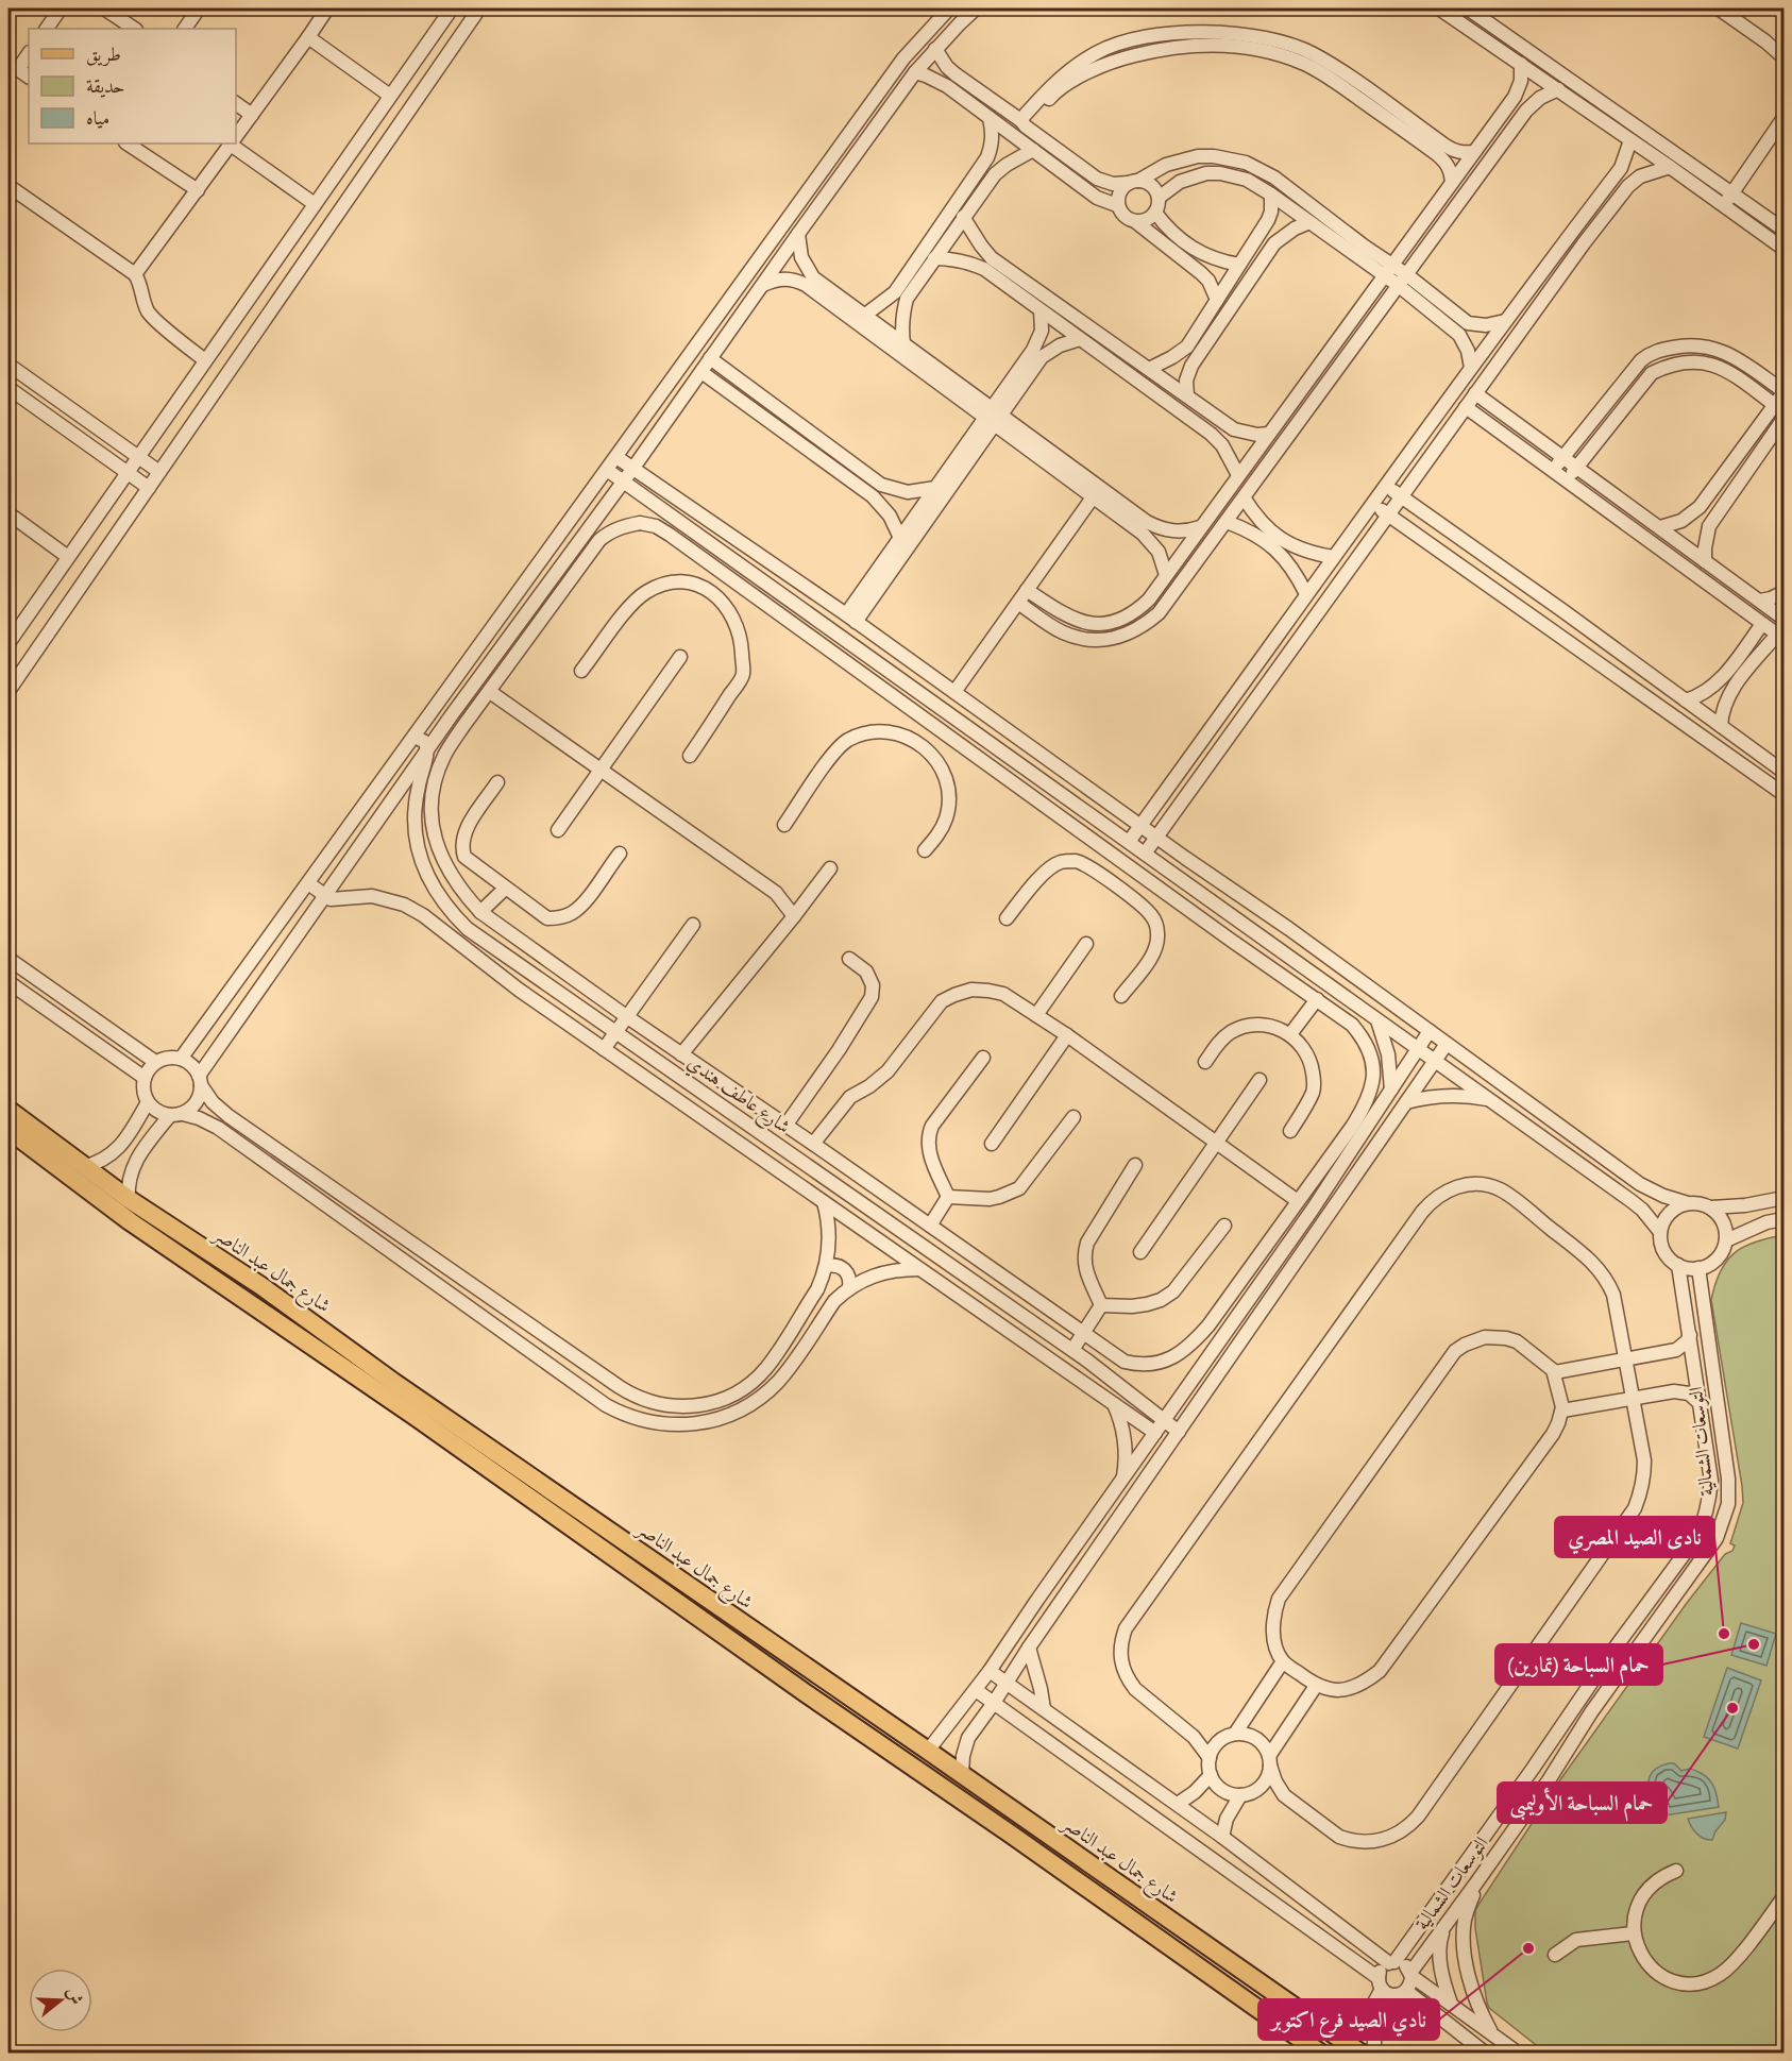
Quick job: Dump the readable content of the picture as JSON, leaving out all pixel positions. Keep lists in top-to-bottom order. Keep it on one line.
{"streets":{"main road":["شارع جمال عبد الناصر"],"street":["شارع عاطف هندي","التوسعات الشمالية"]},"places":["نادى الصيد المصري","حمام السباحة (تمارين)","حمام السباحة الأوليمبى","نادي الصيد فرع اكتوبر"],"legend":["طريق","حديقة","مياه"],"north":"right"}
